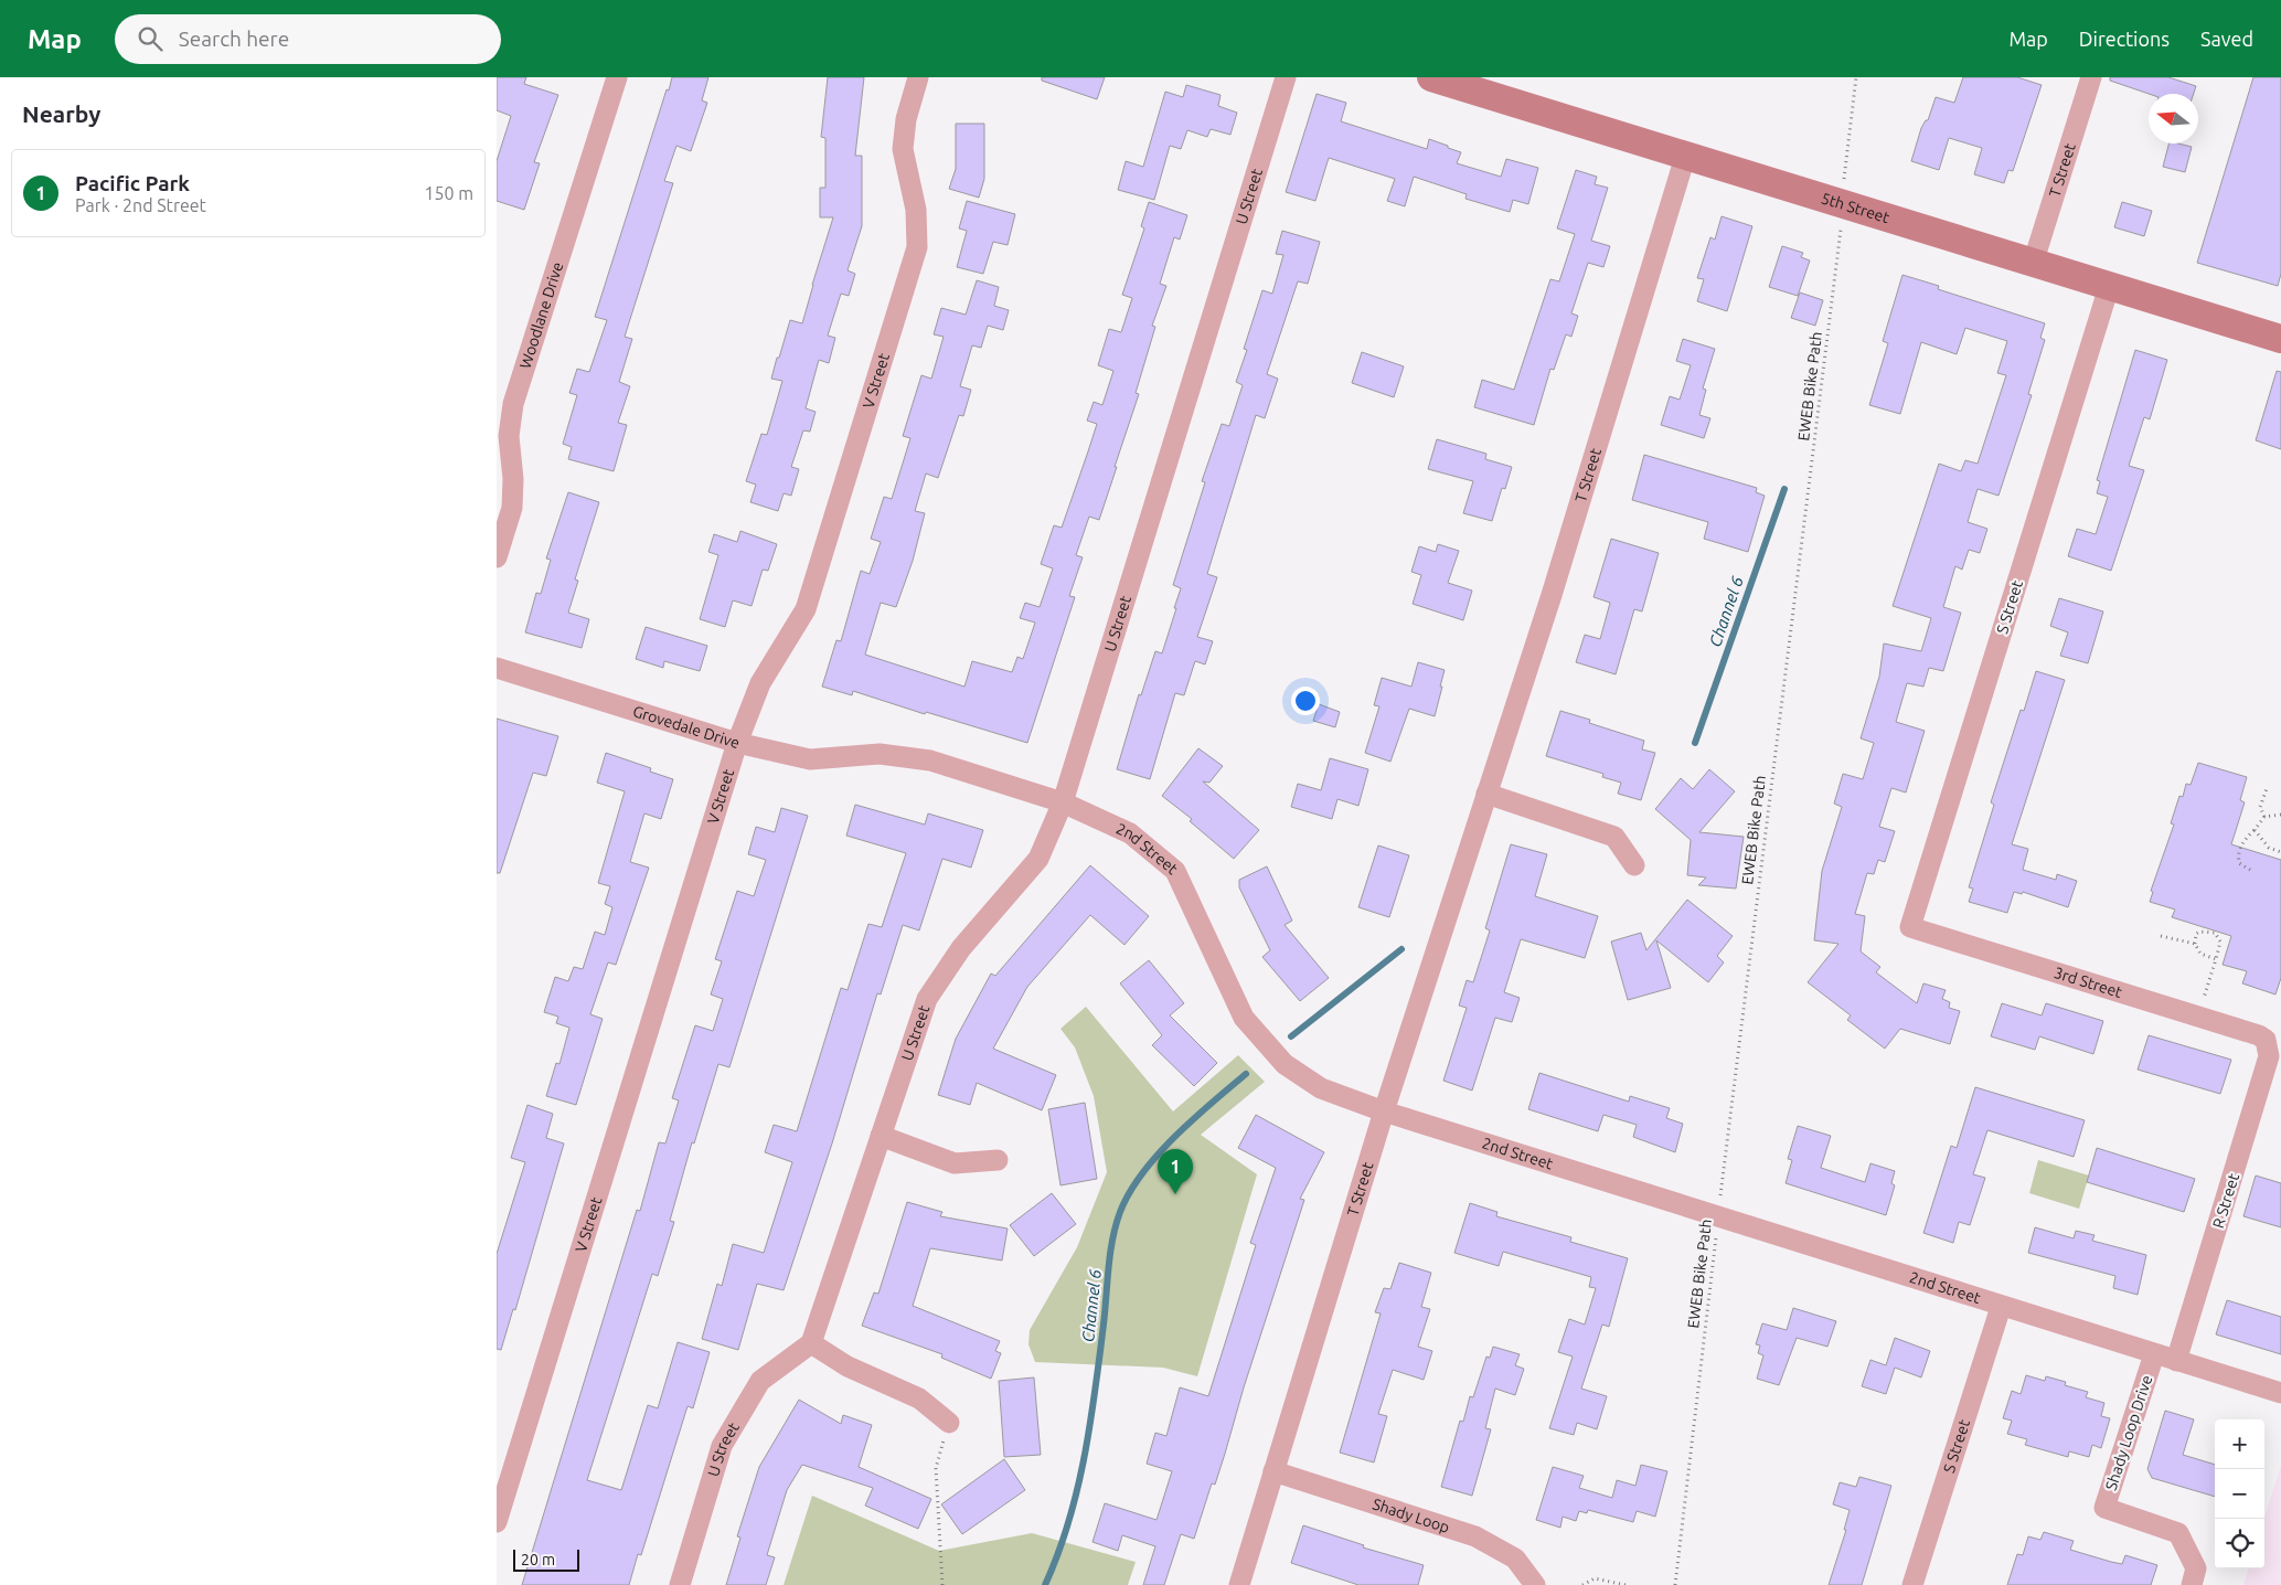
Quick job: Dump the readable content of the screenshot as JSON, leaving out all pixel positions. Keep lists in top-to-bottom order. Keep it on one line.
{"streets":{"main road":["5th Street"],"street":["T Street","U Street","Woodlane Drive","V Street","S Street","Grovedale Drive","2nd Street","3rd Street","R Street","Shady Loop Drive","Shady Loop"],"path":["EWEB Bike Path"]},"crossings":[["T Street","5th Street"],["T Street","2nd Street"],["T Street","Shady Loop"],["U Street","2nd Street"],["5th Street","EWEB Bike Path"],["5th Street","S Street"],["V Street","Grovedale Drive"],["EWEB Bike Path","2nd Street"],["S Street","2nd Street"],["S Street","3rd Street"],["Grovedale Drive","2nd Street"],["2nd Street","R Street"],["2nd Street","Shady Loop Drive"],["3rd Street","R Street"]],"water":["Channel 6"],"scale_bar":"20 m","north":"left","page":{"header":"Map","search":"Search here","nav":["Map","Directions","Saved"],"heading":"Nearby","list":[{"mark":"1","name":"Pacific Park","note":"Park · 2nd Street","value":"150 m"}],"pins":"1","map_buttons":["+","−"],"scale":"20 m"}}
